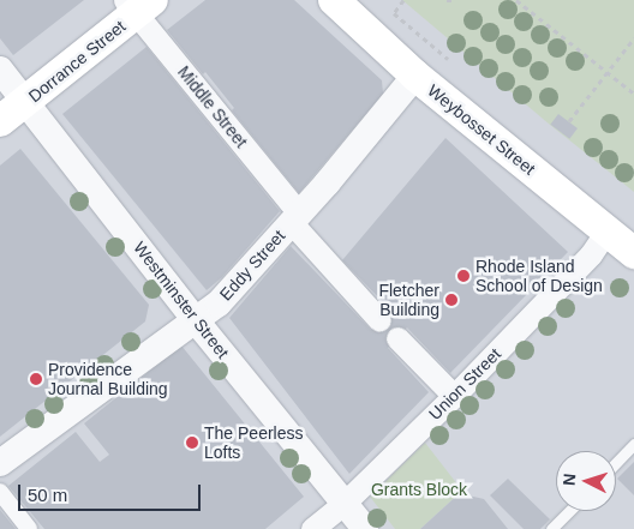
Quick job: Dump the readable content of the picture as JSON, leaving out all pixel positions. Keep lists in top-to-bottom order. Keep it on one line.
{"streets":{"main road":["Dorrance Street","Weybosset Street"],"street":["Middle Street","Eddy Street","Westminster Street","Union Street"]},"crossings":[["Dorrance Street","Middle Street"],["Dorrance Street","Westminster Street"],["Middle Street","Eddy Street"],["Weybosset Street","Eddy Street"],["Weybosset Street","Union Street"],["Eddy Street","Westminster Street"],["Westminster Street","Union Street"]],"parks":["Grants Block"],"places":["Rhode Island School of Design","Fletcher Building","Providence Journal Building","The Peerless Lofts"],"scale_bar":"50 m","north":"left"}
